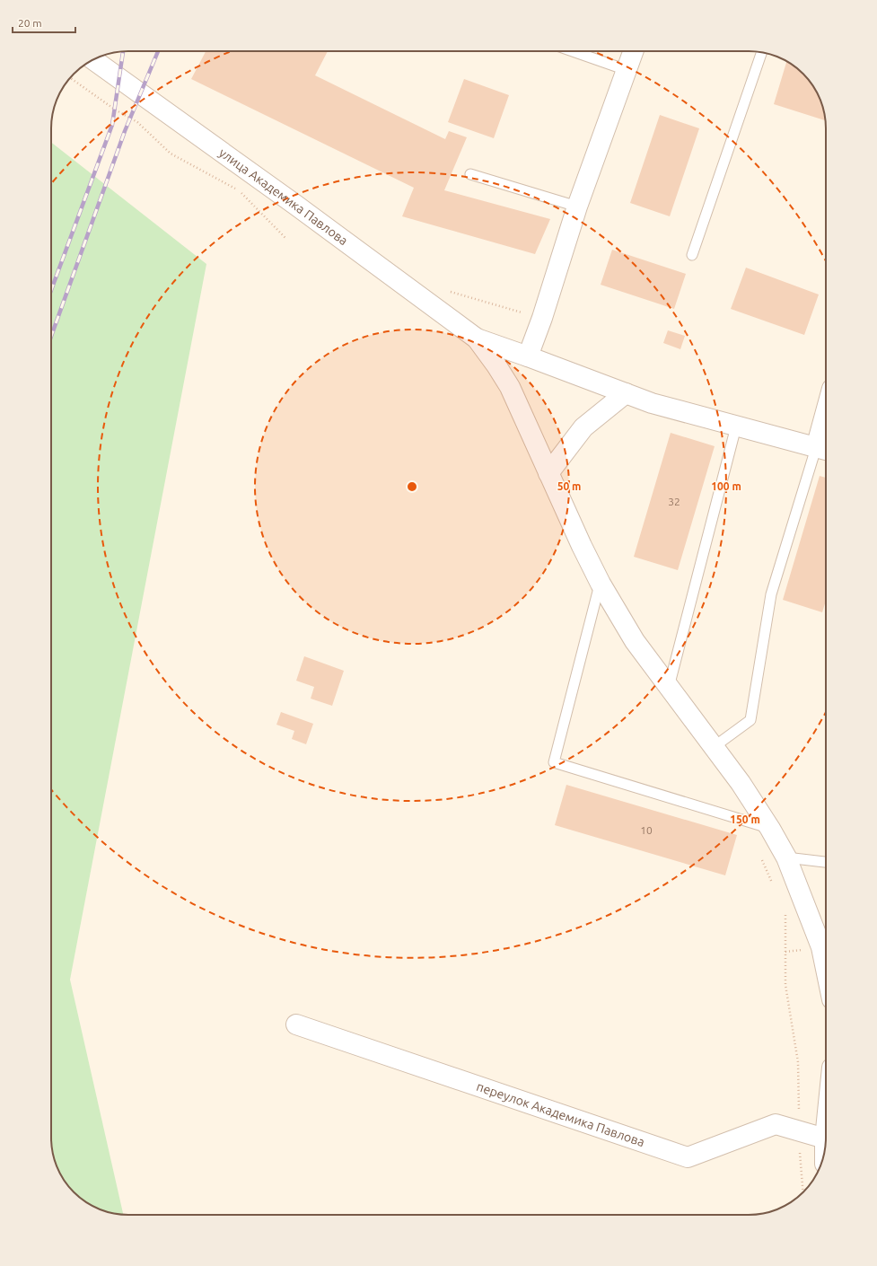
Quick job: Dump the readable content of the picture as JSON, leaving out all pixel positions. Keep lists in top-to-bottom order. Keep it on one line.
{"streets":{"street":["улица Академика Павлова","переулок Академика Павлова"]},"house_numbers":["32","10"],"scale_bar":"20 m","rings":["50 m","100 m","150 m"]}
